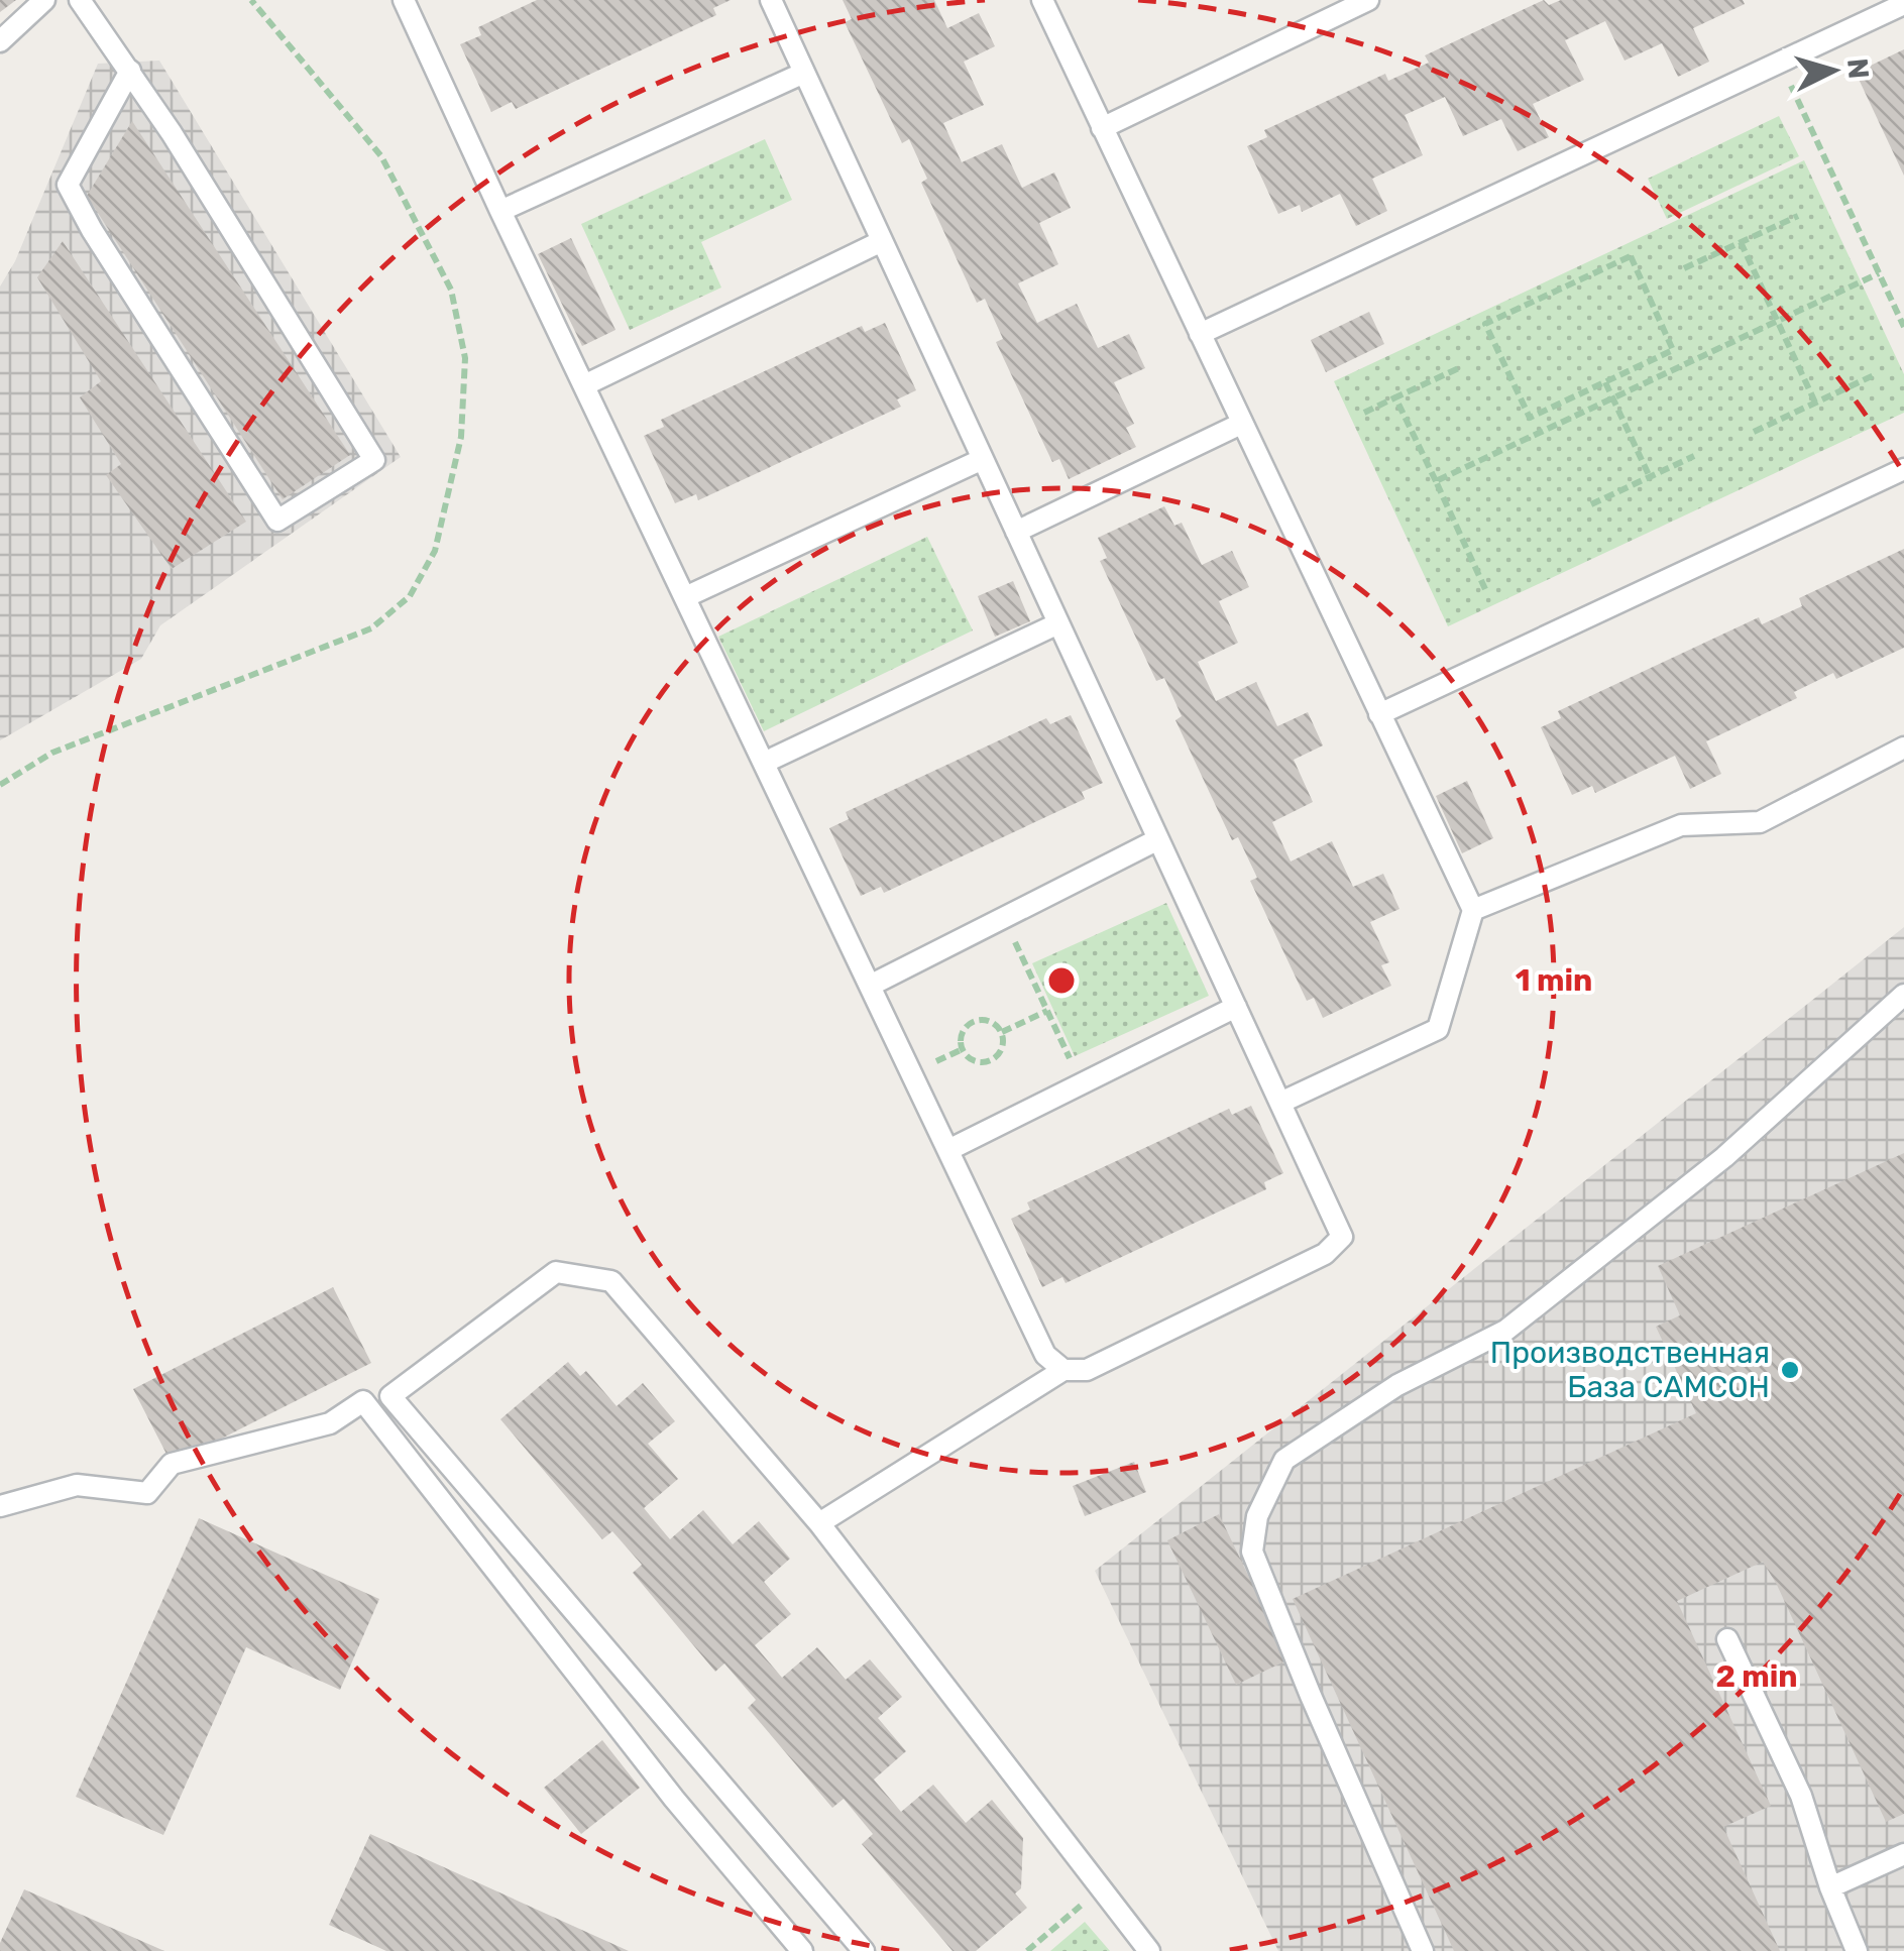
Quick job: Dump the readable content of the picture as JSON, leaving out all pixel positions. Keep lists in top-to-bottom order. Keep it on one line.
{"places":["Производственная База САМСОН"],"north":"right","rings":["1 min","2 min"]}
